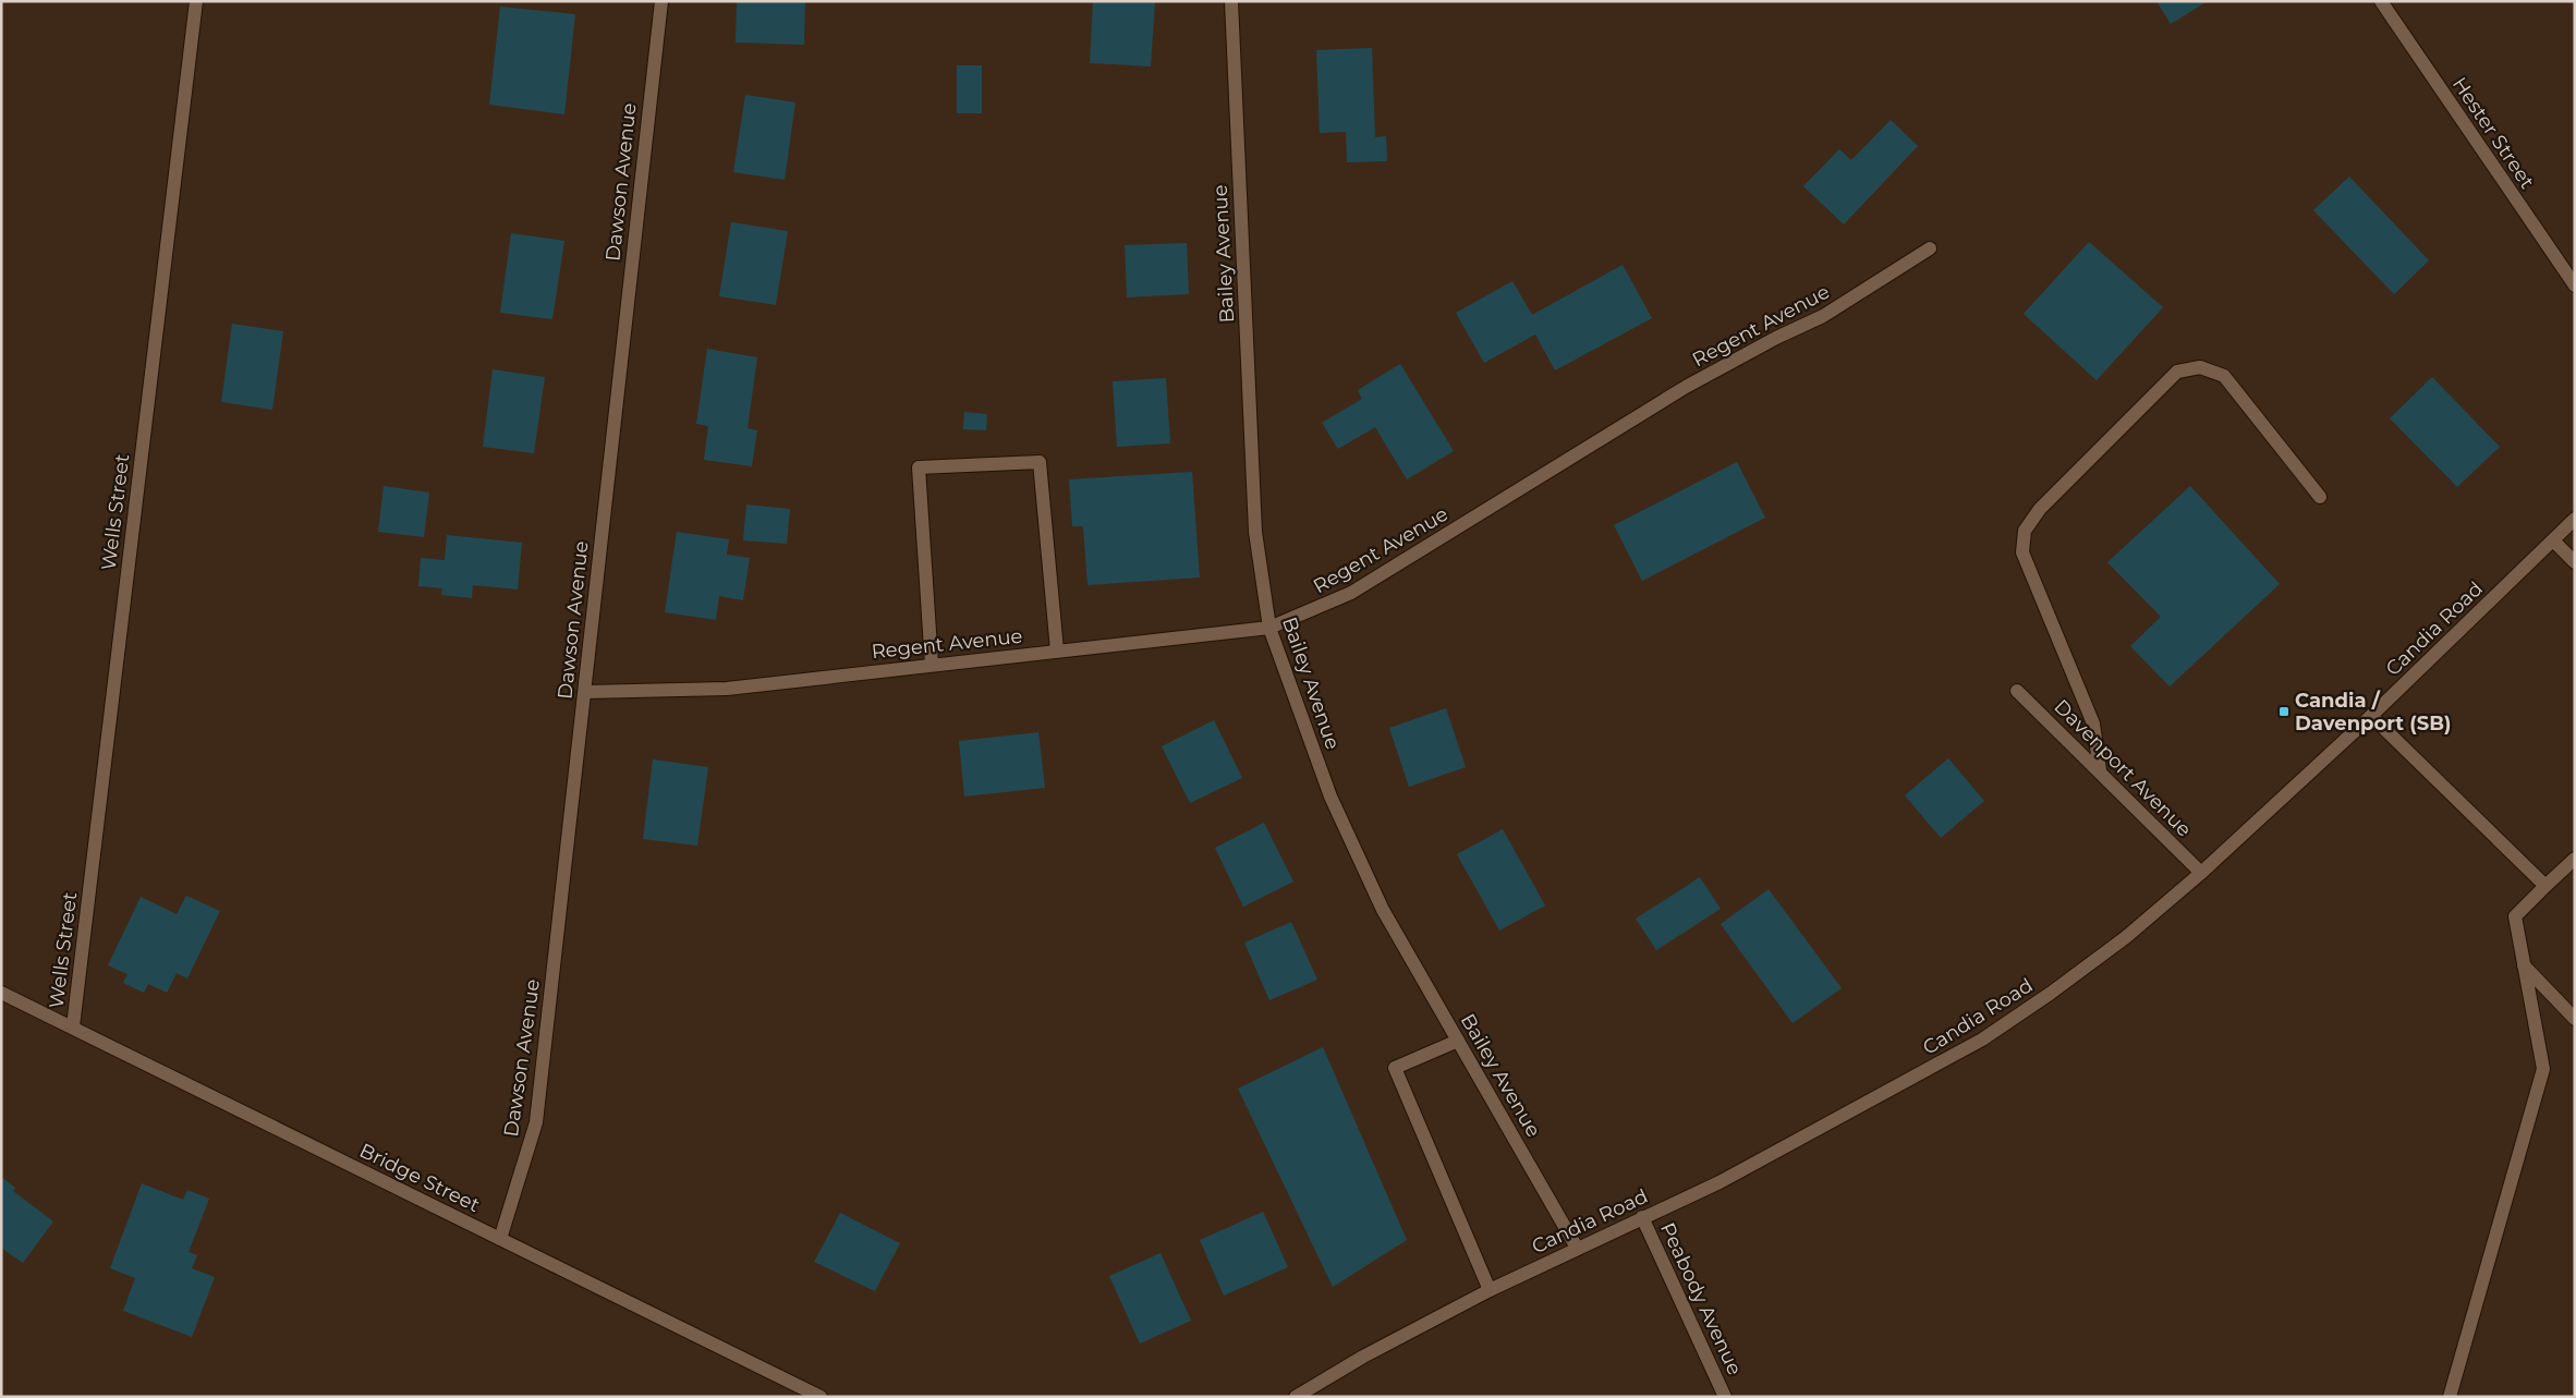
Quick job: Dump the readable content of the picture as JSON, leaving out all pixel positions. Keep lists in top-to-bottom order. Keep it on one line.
{"streets":{"street":["Hester Street","Dawson Avenue","Bailey Avenue","Regent Avenue","Wells Street","Candia Road","Davenport Avenue","Bridge Street","Peabody Avenue"]},"crossings":[["Dawson Avenue","Regent Avenue"],["Dawson Avenue","Bridge Street"],["Bailey Avenue","Regent Avenue"],["Bailey Avenue","Candia Road"],["Wells Street","Bridge Street"],["Candia Road","Davenport Avenue"],["Candia Road","Peabody Avenue"]],"places":{"transit":["Candia / Davenport (SB)"]}}
